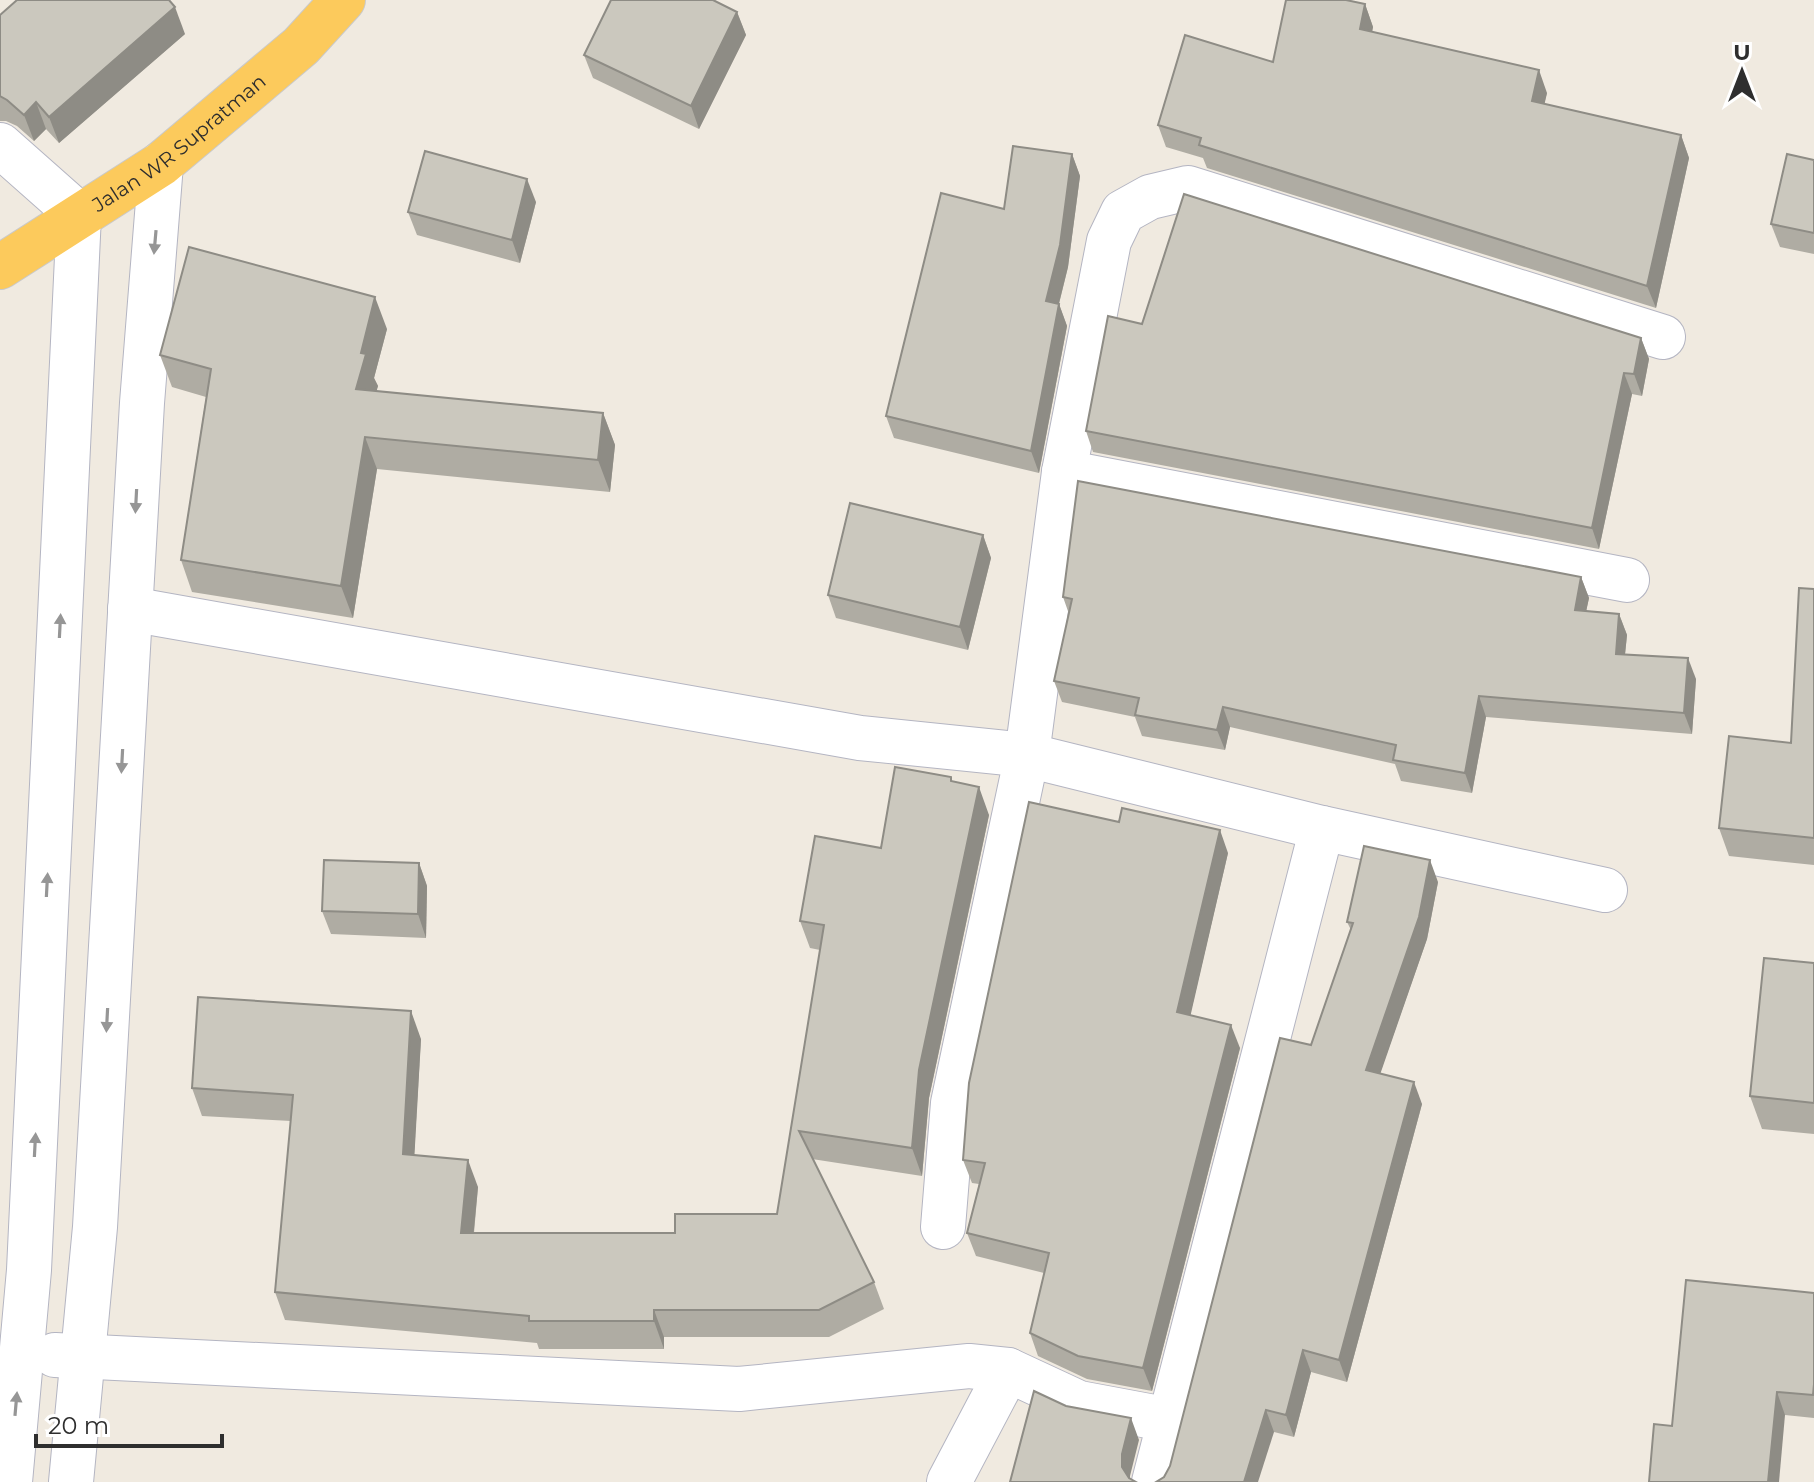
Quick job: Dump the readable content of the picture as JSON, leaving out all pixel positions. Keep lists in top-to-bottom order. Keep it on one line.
{"streets":{"highway":["Jalan WR Supratman"]},"scale_bar":"20 m","north":"top"}
